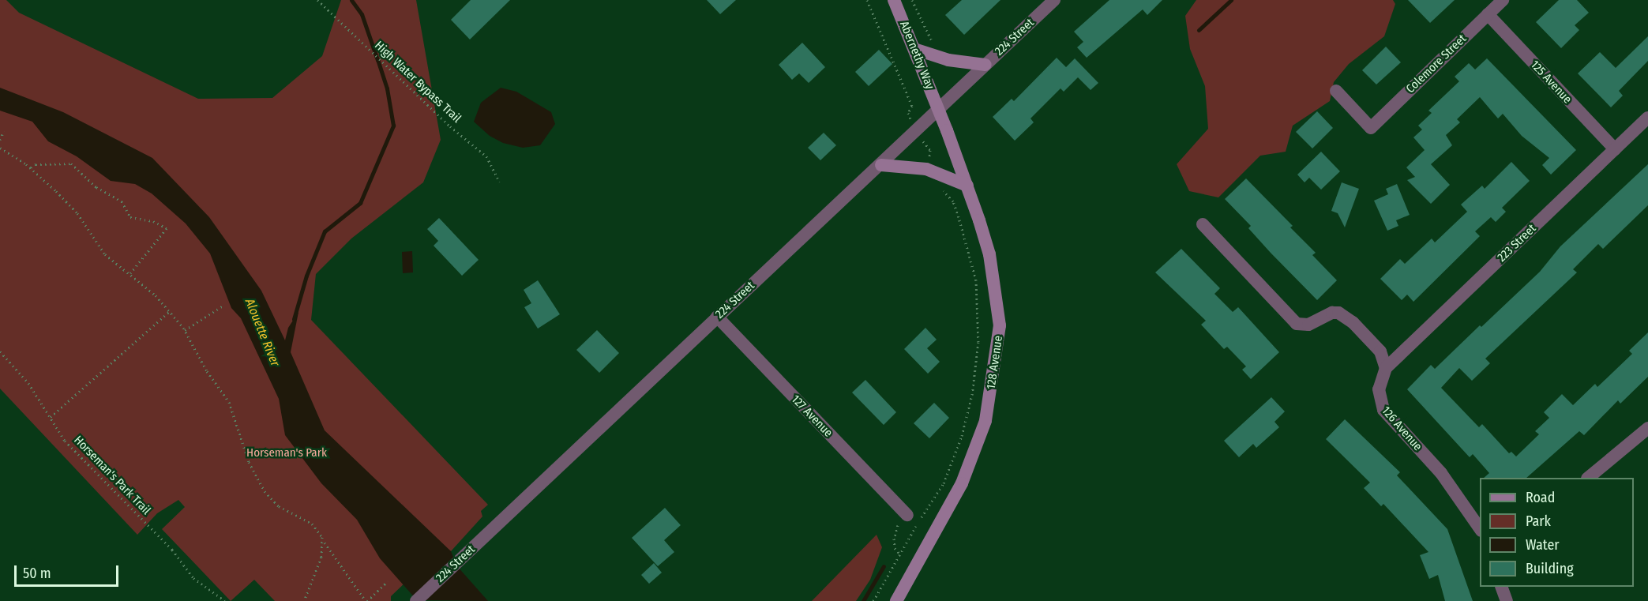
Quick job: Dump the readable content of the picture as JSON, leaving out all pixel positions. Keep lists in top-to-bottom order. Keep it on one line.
{"streets":{"main road":["Abernethy Way","128 Avenue"],"street":["224 Street","Colemore Street","125 Avenue","223 Street","127 Avenue","126 Avenue"],"path":["High Water Bypass Trail","Horseman's Park Trail"]},"crossings":[["224 Street","Abernethy Way"],["224 Street","128 Avenue"],["224 Street","127 Avenue"],["Abernethy Way","128 Avenue"],["Colemore Street","125 Avenue"],["125 Avenue","223 Street"],["223 Street","126 Avenue"]],"water":["Alouette River"],"parks":["Horseman's Park"],"legend":["Road","Park","Water","Building"],"scale_bar":"50 m"}
